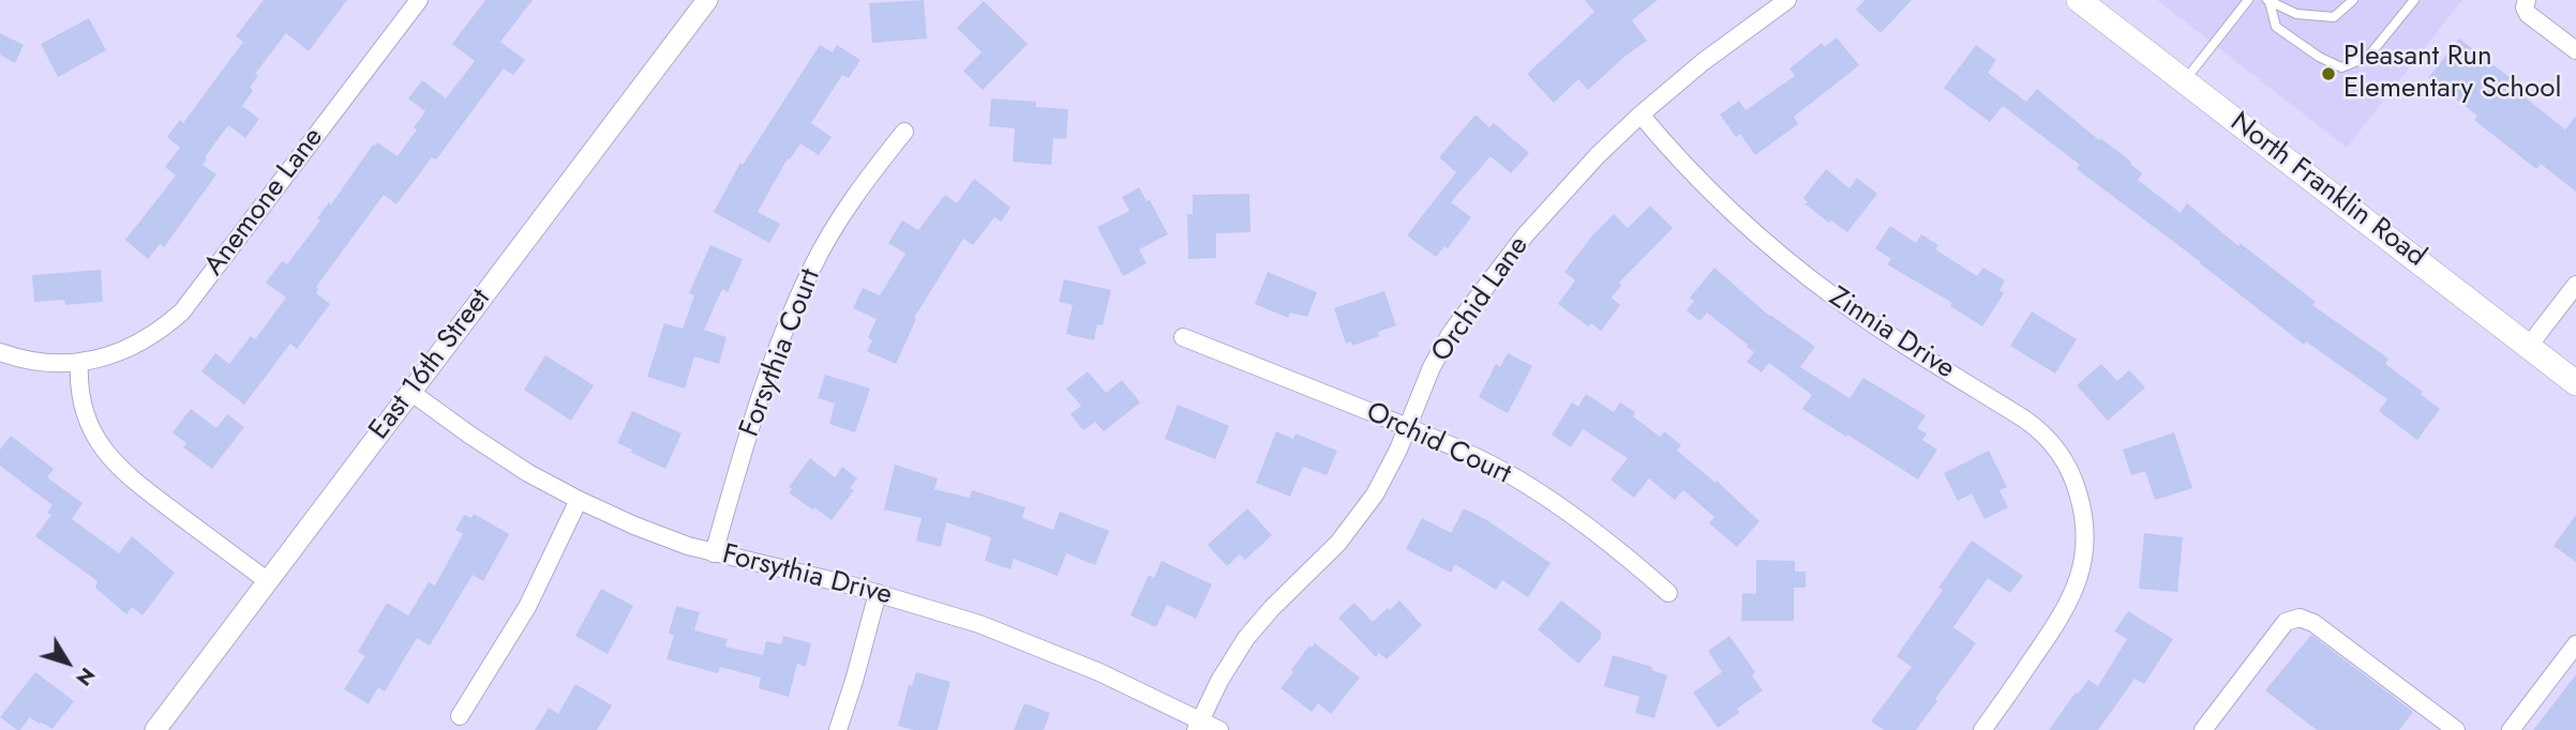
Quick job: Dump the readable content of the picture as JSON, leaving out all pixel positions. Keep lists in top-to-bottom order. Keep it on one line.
{"streets":{"main road":["North Franklin Road"],"street":["Anemone Lane","Orchid Lane","Zinnia Drive","Forsythia Court","East 16th Street","Orchid Court","Forsythia Drive"]},"crossings":[["Orchid Lane","Zinnia Drive"],["Orchid Lane","Orchid Court"],["Orchid Lane","Forsythia Drive"],["Forsythia Court","Forsythia Drive"],["East 16th Street","Forsythia Drive"]],"places":["Pleasant Run Elementary School"],"north":"bottom right"}
